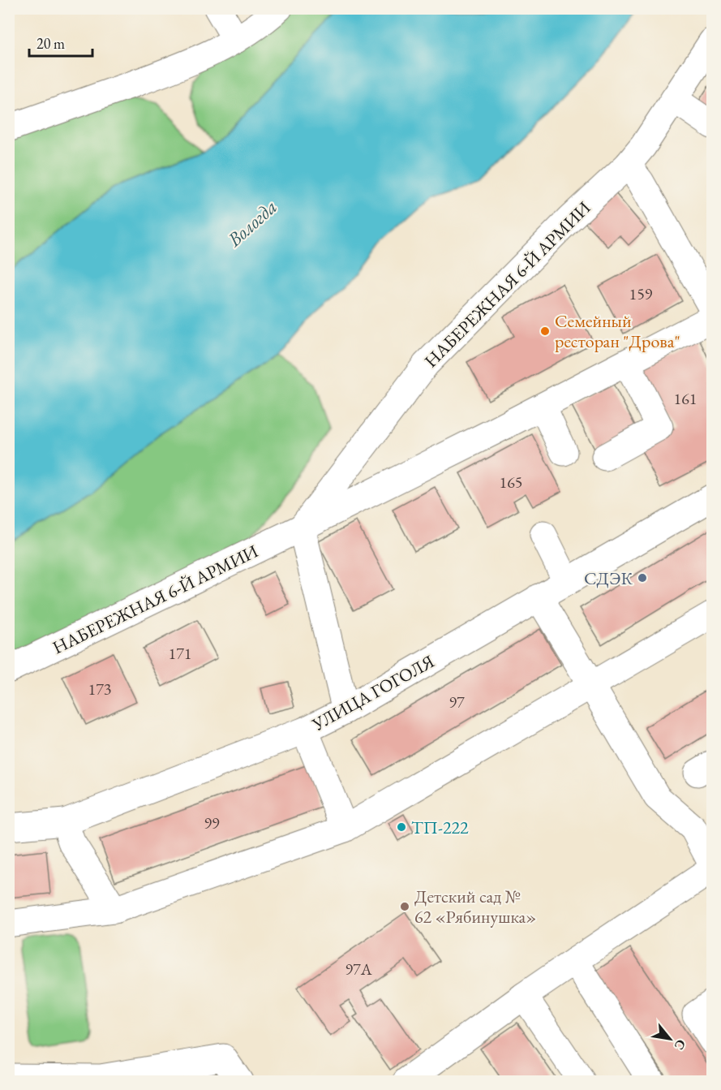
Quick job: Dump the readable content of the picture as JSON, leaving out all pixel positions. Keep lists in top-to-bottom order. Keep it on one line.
{"streets":{"street":["НАБЕРЕЖНАЯ 6-Й АРМИИ","УЛИЦА ГОГОЛЯ"]},"water":["Вологда"],"places":["Семейный ресторан \"Дрова\"","СДЭК","ТП-222","Детский сад № 62 «Рябинушка»"],"house_numbers":["159","161","165","171","173","97","99","97А"],"scale_bar":"20 m","north":"bottom right"}
